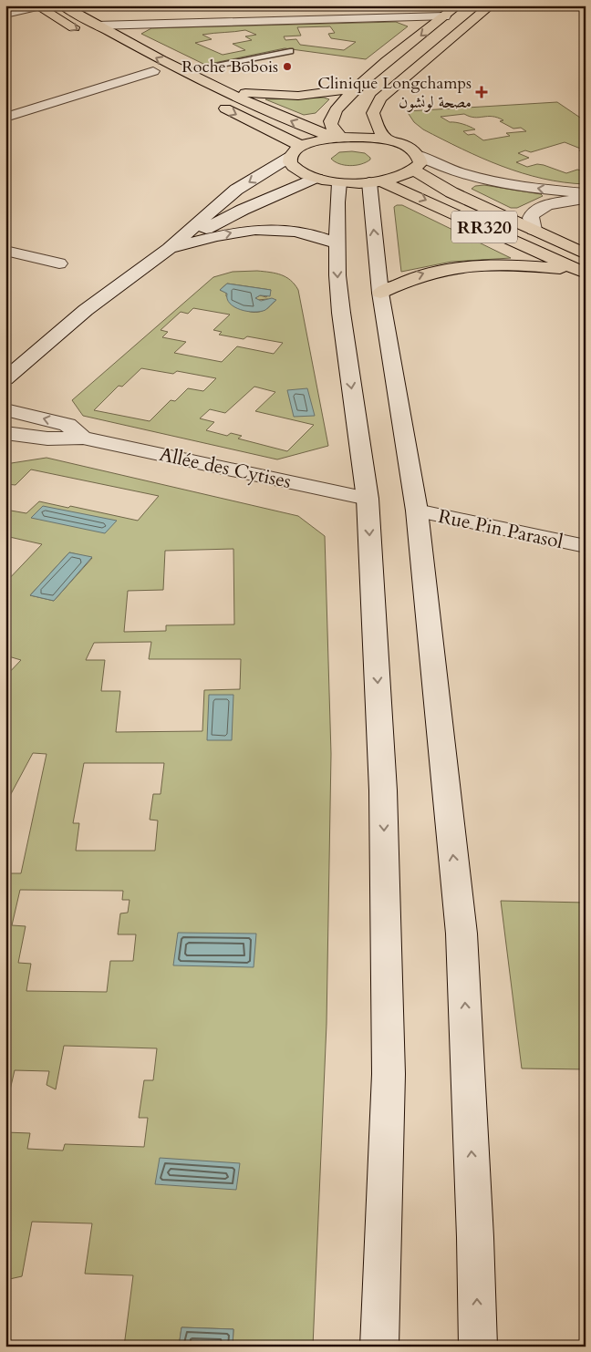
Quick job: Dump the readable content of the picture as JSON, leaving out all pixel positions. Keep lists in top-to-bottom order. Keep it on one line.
{"streets":{"main road":["RR320","Allée des Cytises","Rue Pin Parasol"]},"places":{"other":["Roche Bobois"],"health":["Clinique Longchamps مصحة لونشون"]}}
